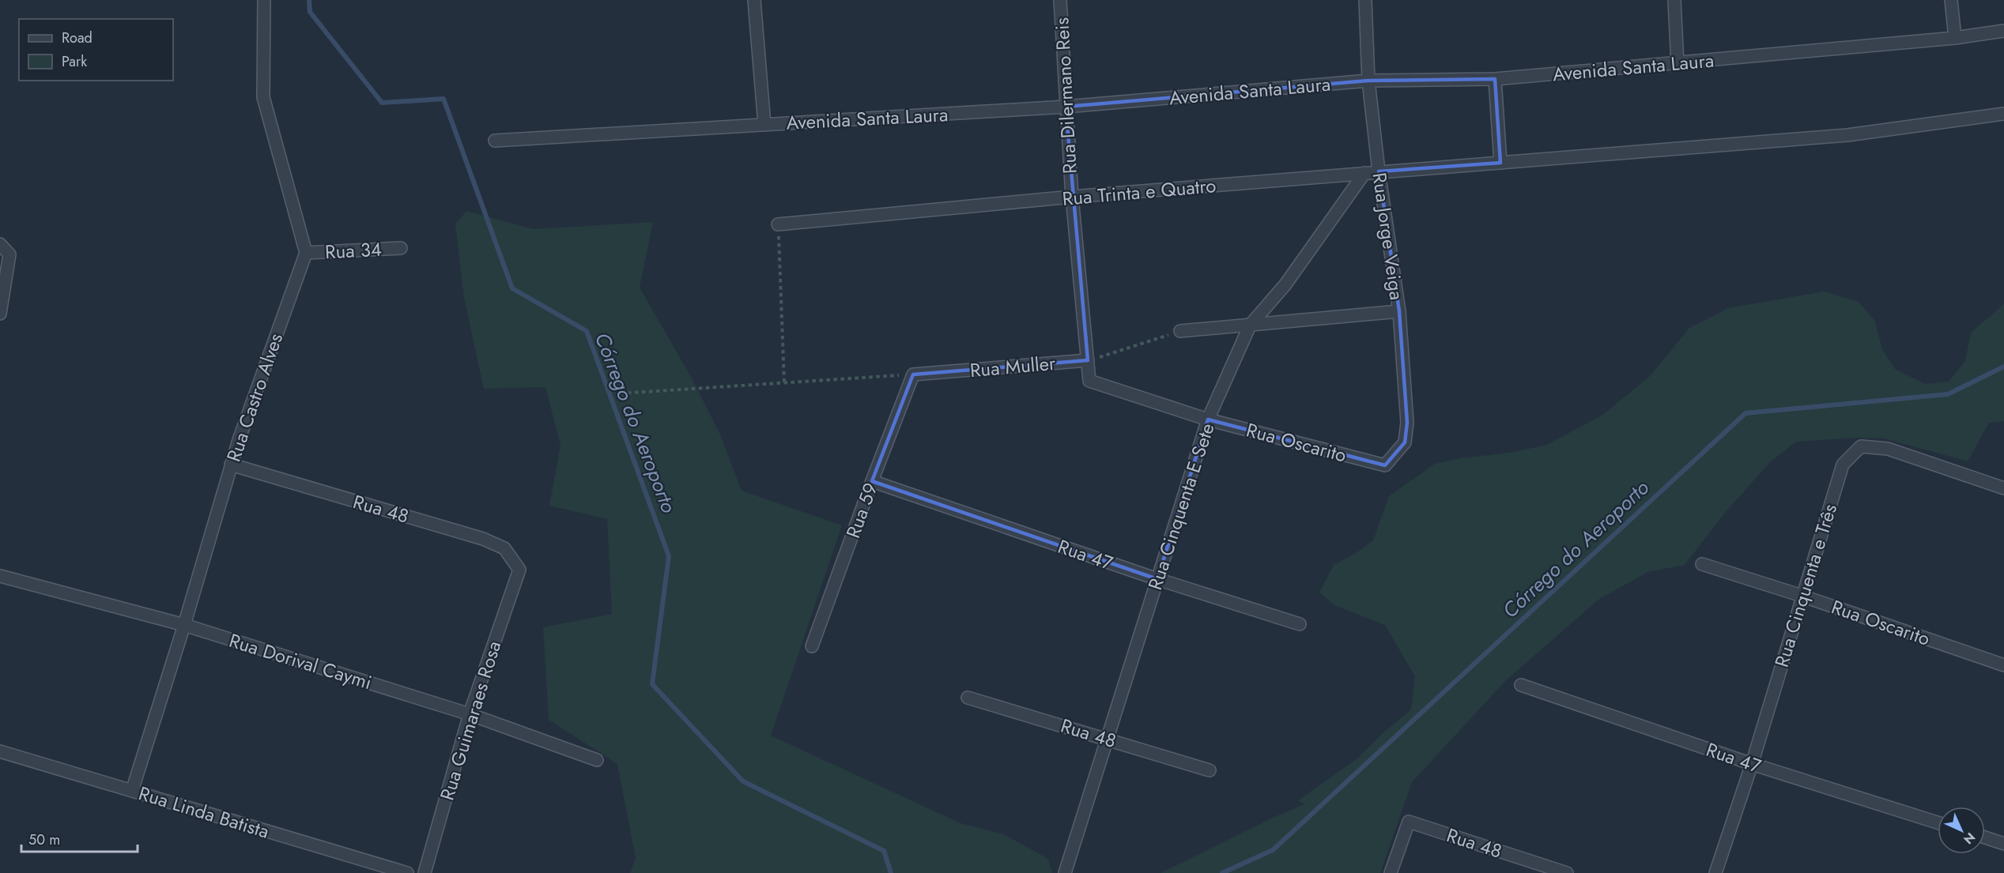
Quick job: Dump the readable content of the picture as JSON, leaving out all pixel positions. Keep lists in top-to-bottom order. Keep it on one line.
{"streets":{"street":["Avenida Santa Laura","Rua Dilermano Reis","Rua Trinta e Quatro","Rua Jorge Veiga","Rua 34","Rua Muller","Rua Castro Alves","Rua Oscarito","Rua Cinquenta E Sete","Rua 48","Rua 59","Rua 47","Rua Cinquenta e Três","Rua Dorival Caymi","Rua Guimaraes Rosa","Rua Linda Batista"]},"crossings":[["Avenida Santa Laura","Rua Dilermano Reis"],["Avenida Santa Laura","Rua Jorge Veiga"],["Rua Dilermano Reis","Rua Trinta e Quatro"],["Rua Dilermano Reis","Rua Muller"],["Rua Dilermano Reis","Rua Oscarito"],["Rua Dilermano Reis","Rua Cinquenta E Sete"],["Rua Trinta e Quatro","Rua Jorge Veiga"],["Rua Trinta e Quatro","Rua Cinquenta E Sete"],["Rua Jorge Veiga","Rua Oscarito"],["Rua 34","Rua Castro Alves"],["Rua Muller","Rua 59"],["Rua Castro Alves","Rua 48"],["Rua Castro Alves","Rua Dorival Caymi"],["Rua Castro Alves","Rua Linda Batista"],["Rua Oscarito","Rua Cinquenta E Sete"],["Rua Oscarito","Rua Cinquenta e Três"],["Rua Cinquenta E Sete","Rua 48"],["Rua Cinquenta E Sete","Rua 47"],["Rua 48","Rua Guimaraes Rosa"],["Rua 59","Rua 47"],["Rua 47","Rua Cinquenta e Três"],["Rua Dorival Caymi","Rua Guimaraes Rosa"]],"water":["Córrego do Aeroporto"],"legend":["Road","Park"],"scale_bar":"50 m","north":"bottom right"}
